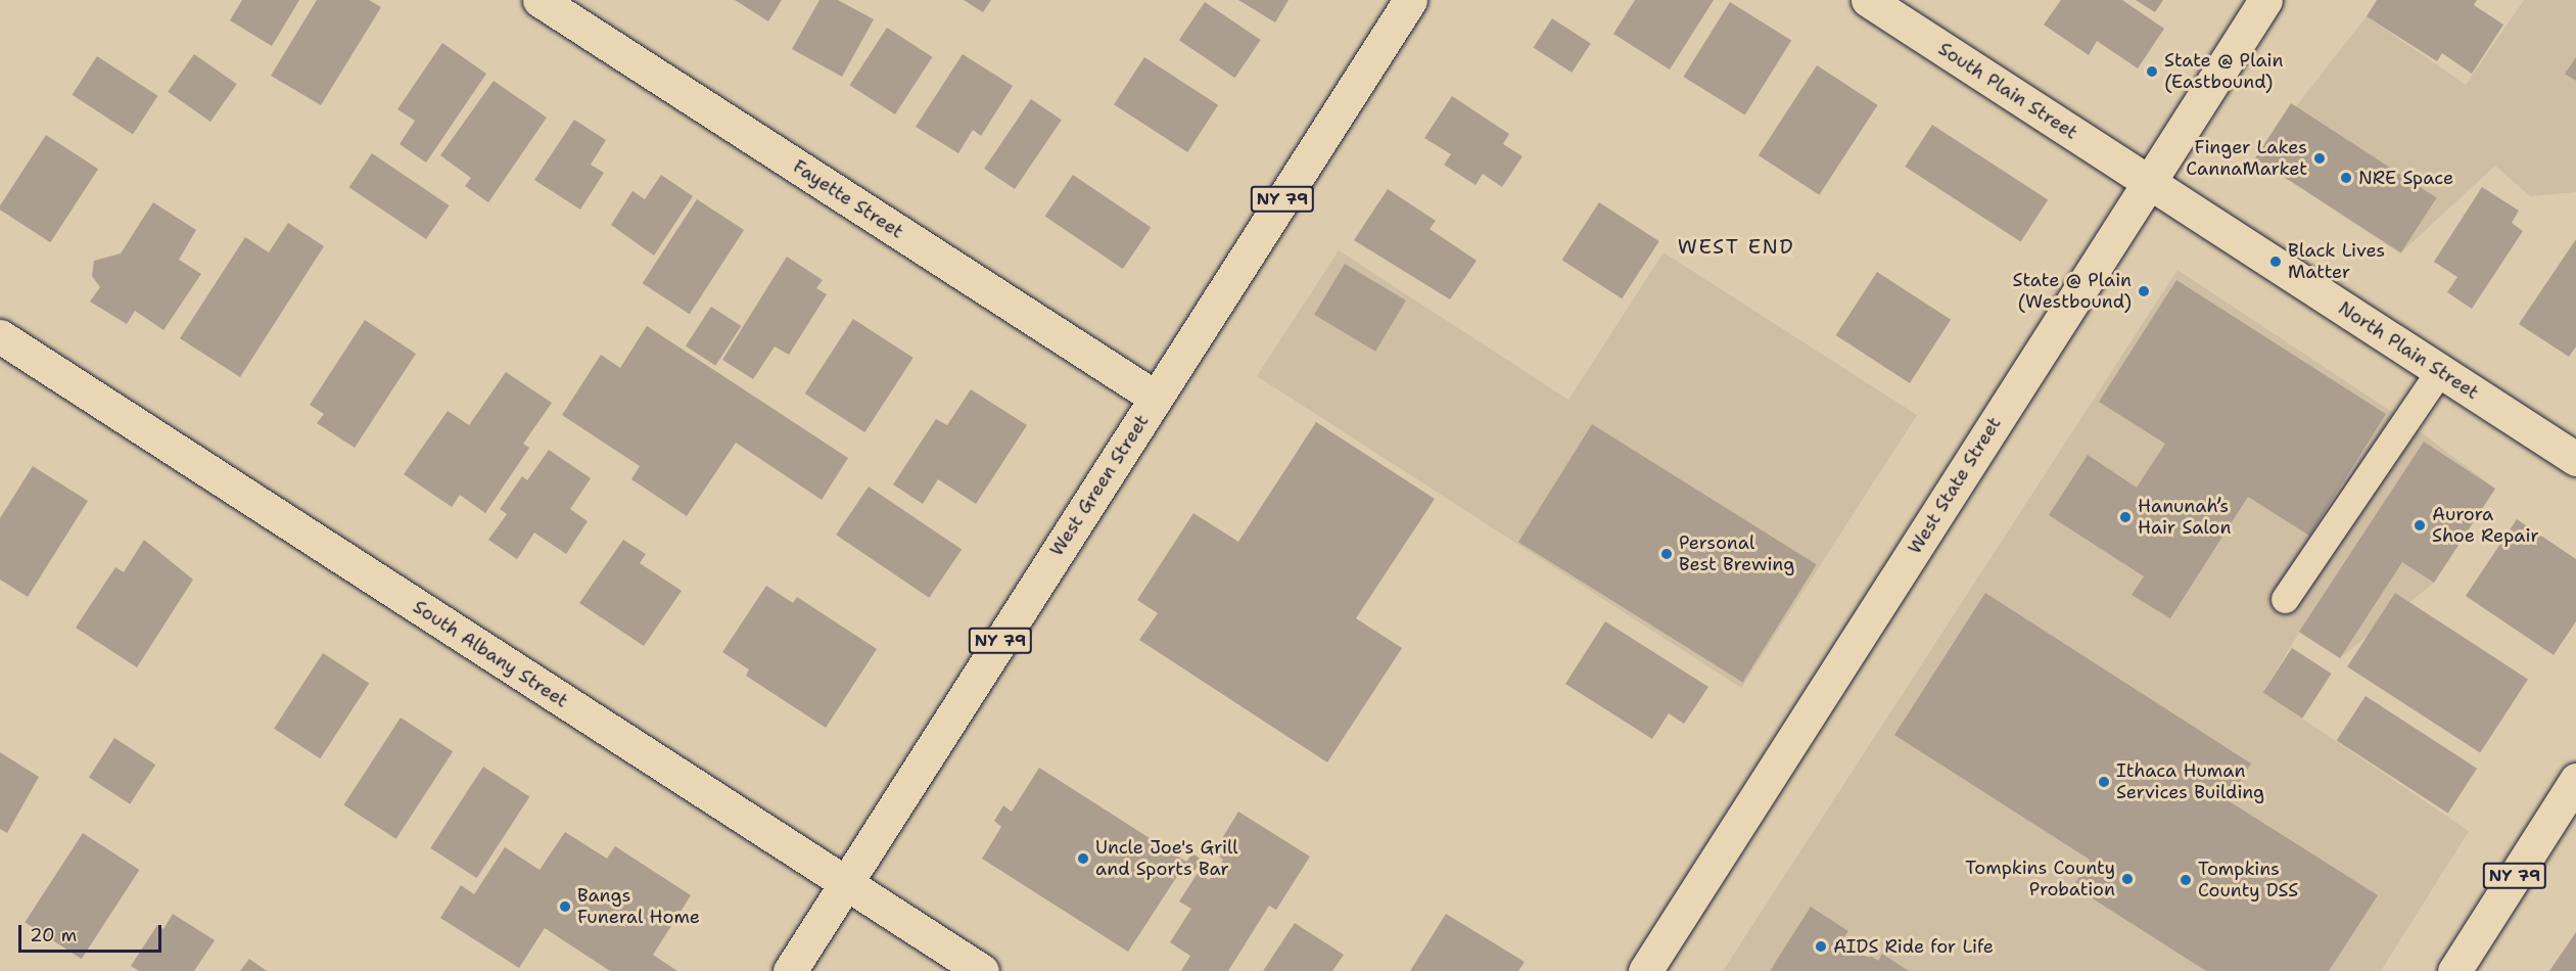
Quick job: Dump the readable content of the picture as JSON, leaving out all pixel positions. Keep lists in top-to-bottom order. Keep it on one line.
{"streets":{"main road":["South Plain Street","Fayette Street","NY 79","North Plain Street","West Green Street","West State Street","South Albany Street"]},"crossings":[["South Plain Street","North Plain Street"],["South Plain Street","West State Street"],["Fayette Street","West Green Street"],["North Plain Street","West State Street"],["West Green Street","South Albany Street"]],"districts":["WEST END"],"places":["State @ Plain (Eastbound)","Finger Lakes CannaMarket","NRE Space","Black Lives Matter","State @ Plain (Westbound)","Hanunah’s Hair Salon","Aurora Shoe Repair","Personal Best Brewing","Ithaca Human Services Building","Uncle Joe's Grill and Sports Bar","Tompkins County Probation","Tompkins County DSS","Bangs Funeral Home","AIDS Ride for Life"],"scale_bar":"20 m"}
